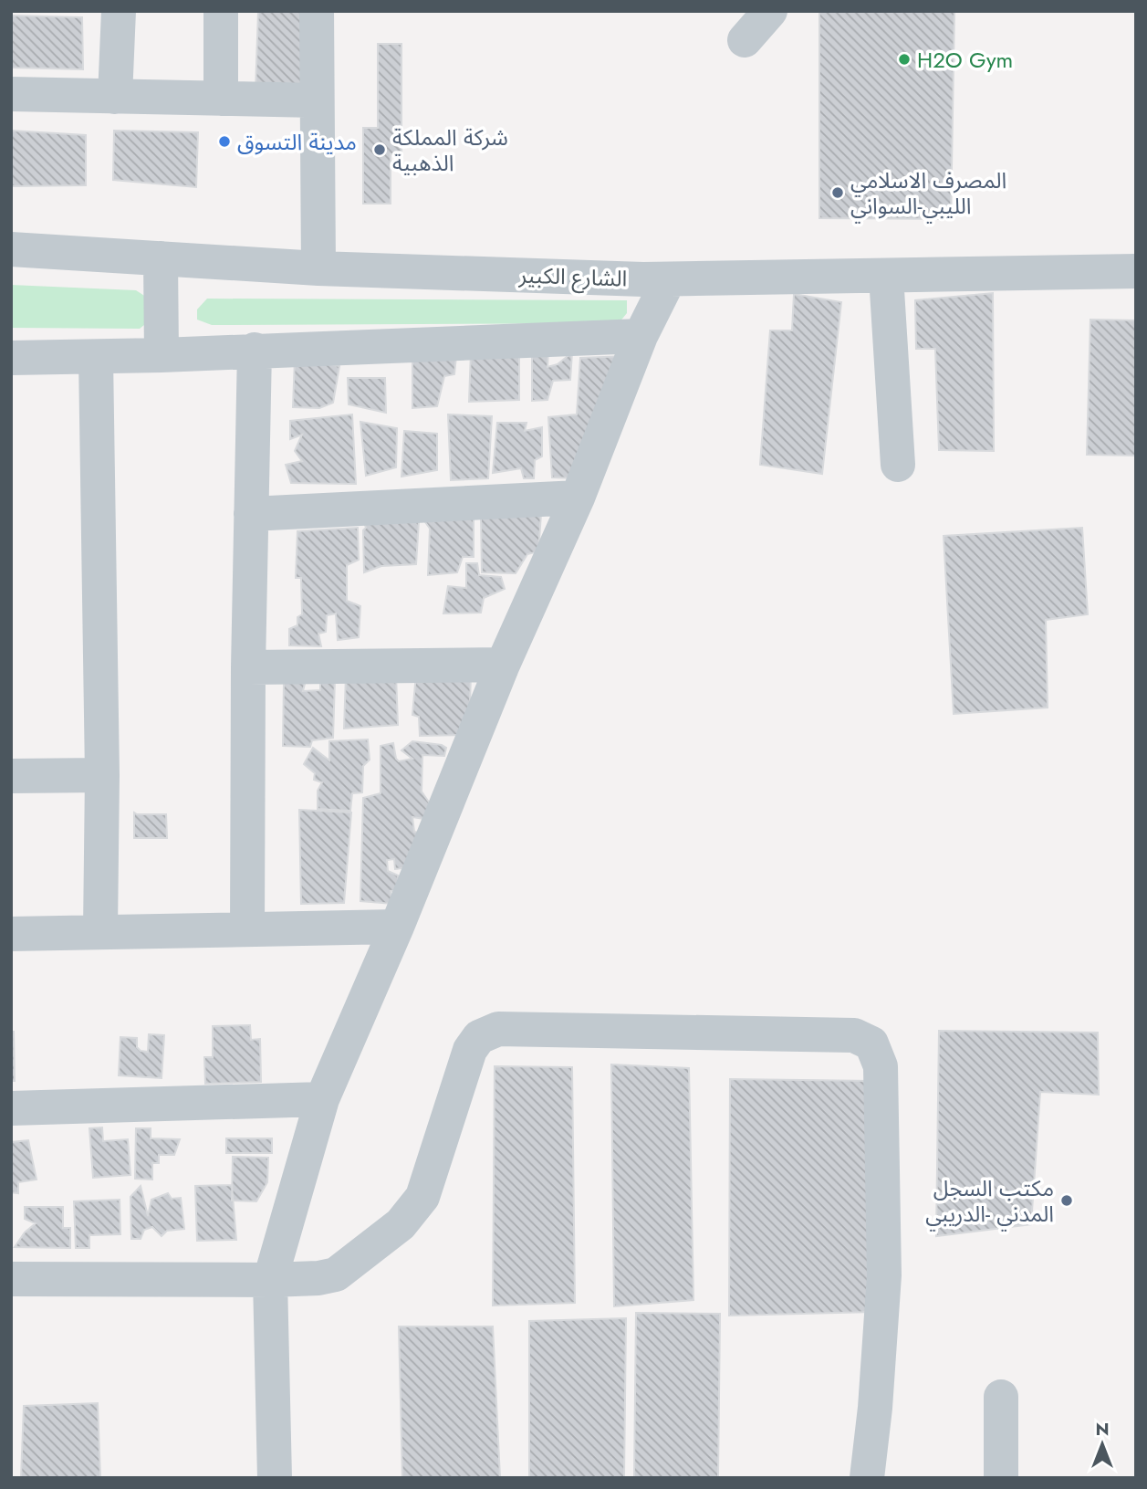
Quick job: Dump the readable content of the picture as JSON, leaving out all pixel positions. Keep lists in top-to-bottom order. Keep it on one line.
{"streets":{"street":["الشارع الكبير"]},"places":["H2O Gym","مدينة التسوق","شركة المملكة الذهبية","المصرف الاسلامي الليبي-السواني","مكتب السجل المدني -الدريبي"],"north":"top"}
